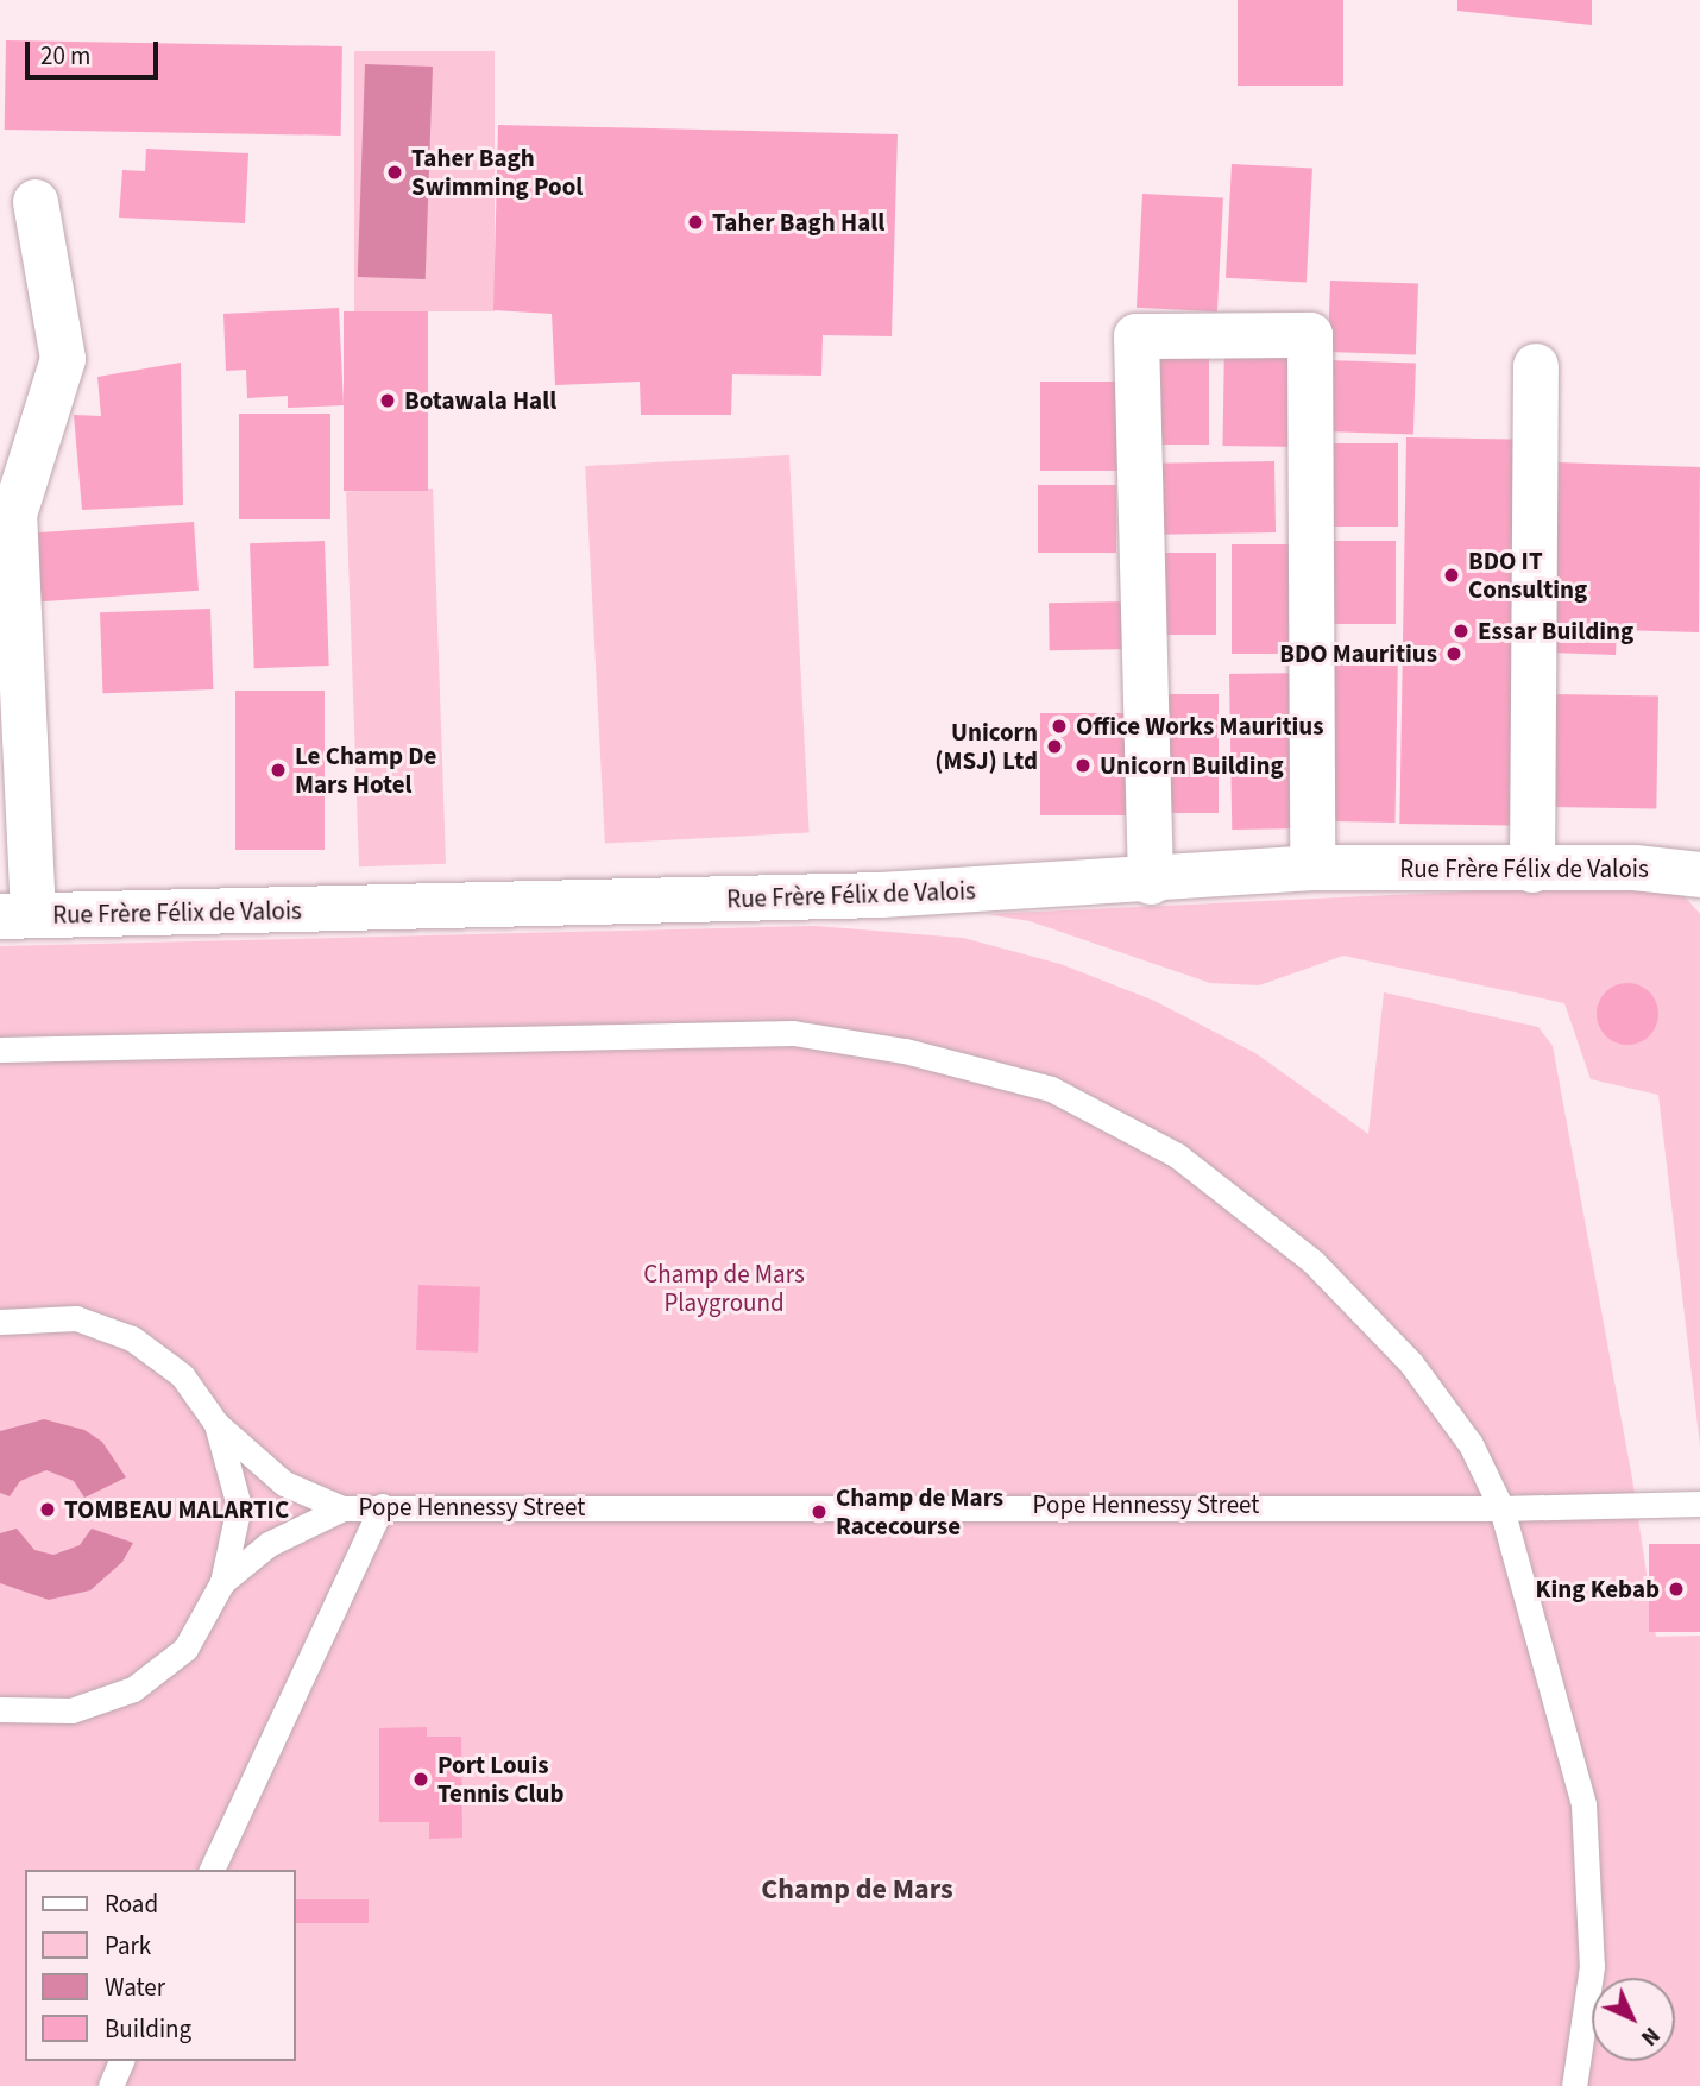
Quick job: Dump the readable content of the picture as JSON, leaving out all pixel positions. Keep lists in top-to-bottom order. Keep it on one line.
{"streets":{"street":["Rue Frère Félix de Valois"],"lane":["Pope Hennessy Street"]},"districts":["Champ de Mars"],"parks":["Champ de Mars Playground"],"places":["Taher Bagh Swimming Pool","Taher Bagh Hall","Botawala Hall","BDO IT Consulting","Essar Building","BDO Mauritius","Office Works Mauritius","Unicorn (MSJ) Ltd","Unicorn Building","Le Champ De Mars Hotel","TOMBEAU MALARTIC","Champ de Mars Racecourse","King Kebab","Port Louis Tennis Club"],"legend":["Road","Park","Water","Building"],"scale_bar":"20 m","north":"bottom right"}
